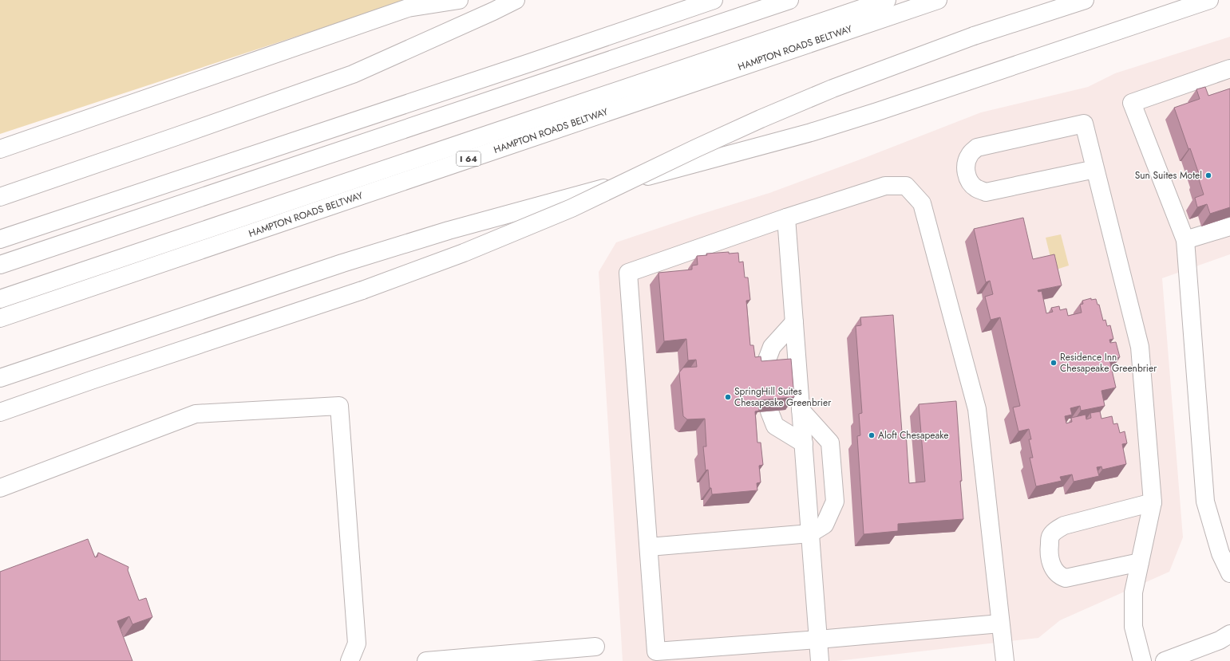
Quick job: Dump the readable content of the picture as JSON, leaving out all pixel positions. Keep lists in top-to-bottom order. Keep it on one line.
{"streets":{"main road":["HAMPTON ROADS BELTWAY","I 64"]},"places":["Sun Suites Motel","Residence Inn Chesapeake Greenbrier","SpringHill Suites Chesapeake Greenbrier","Aloft Chesapeake"]}
